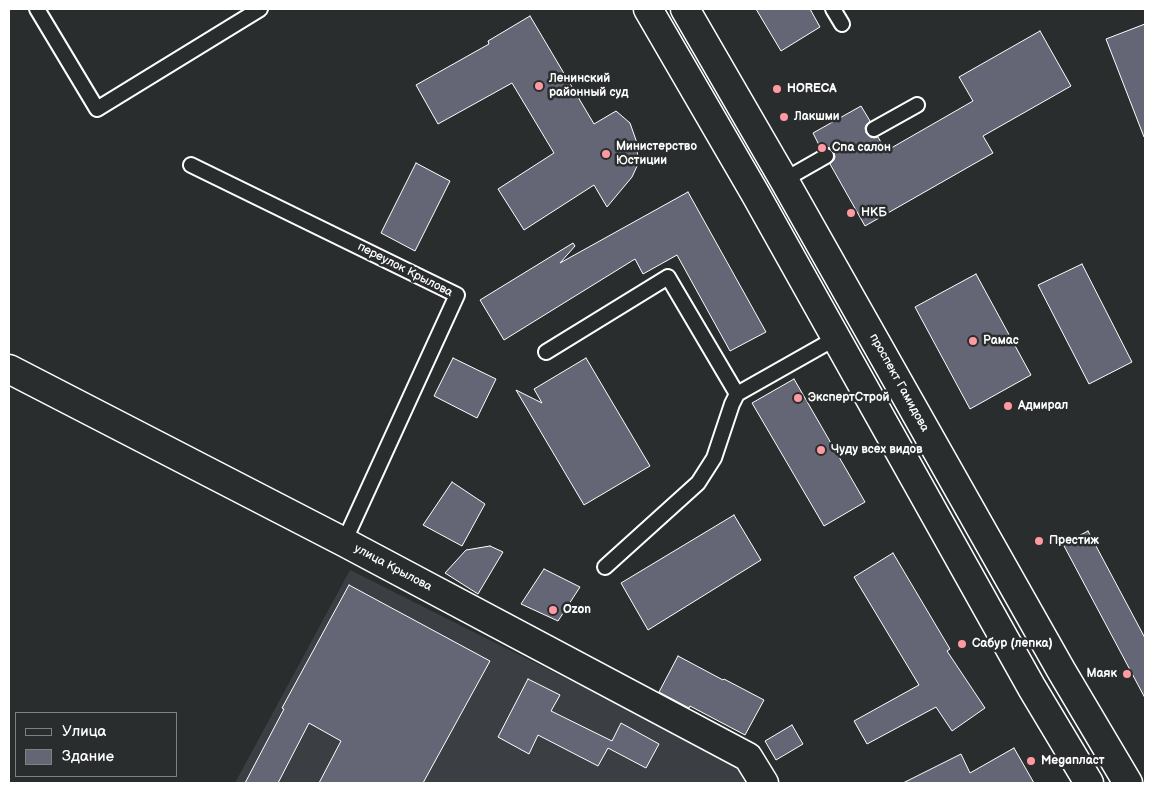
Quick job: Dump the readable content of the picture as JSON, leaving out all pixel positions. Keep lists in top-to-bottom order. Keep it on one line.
{"streets":{"main road":["проспект Гамидова","улица Крылова"],"lane":["переулок Крылова"]},"crossings":[["переулок Крылова","улица Крылова"]],"places":["Ленинский районный суд","HORECA","Лакшми","Спа салон","Министерство Юстиции","НКБ","Рамас","ЭкспертСтрой","Адмирал","Чуду всех видов","Престиж","Ozon","Сабур (лепка)","Маяк","Megaпласт"],"legend":["Улица","Здание"]}
